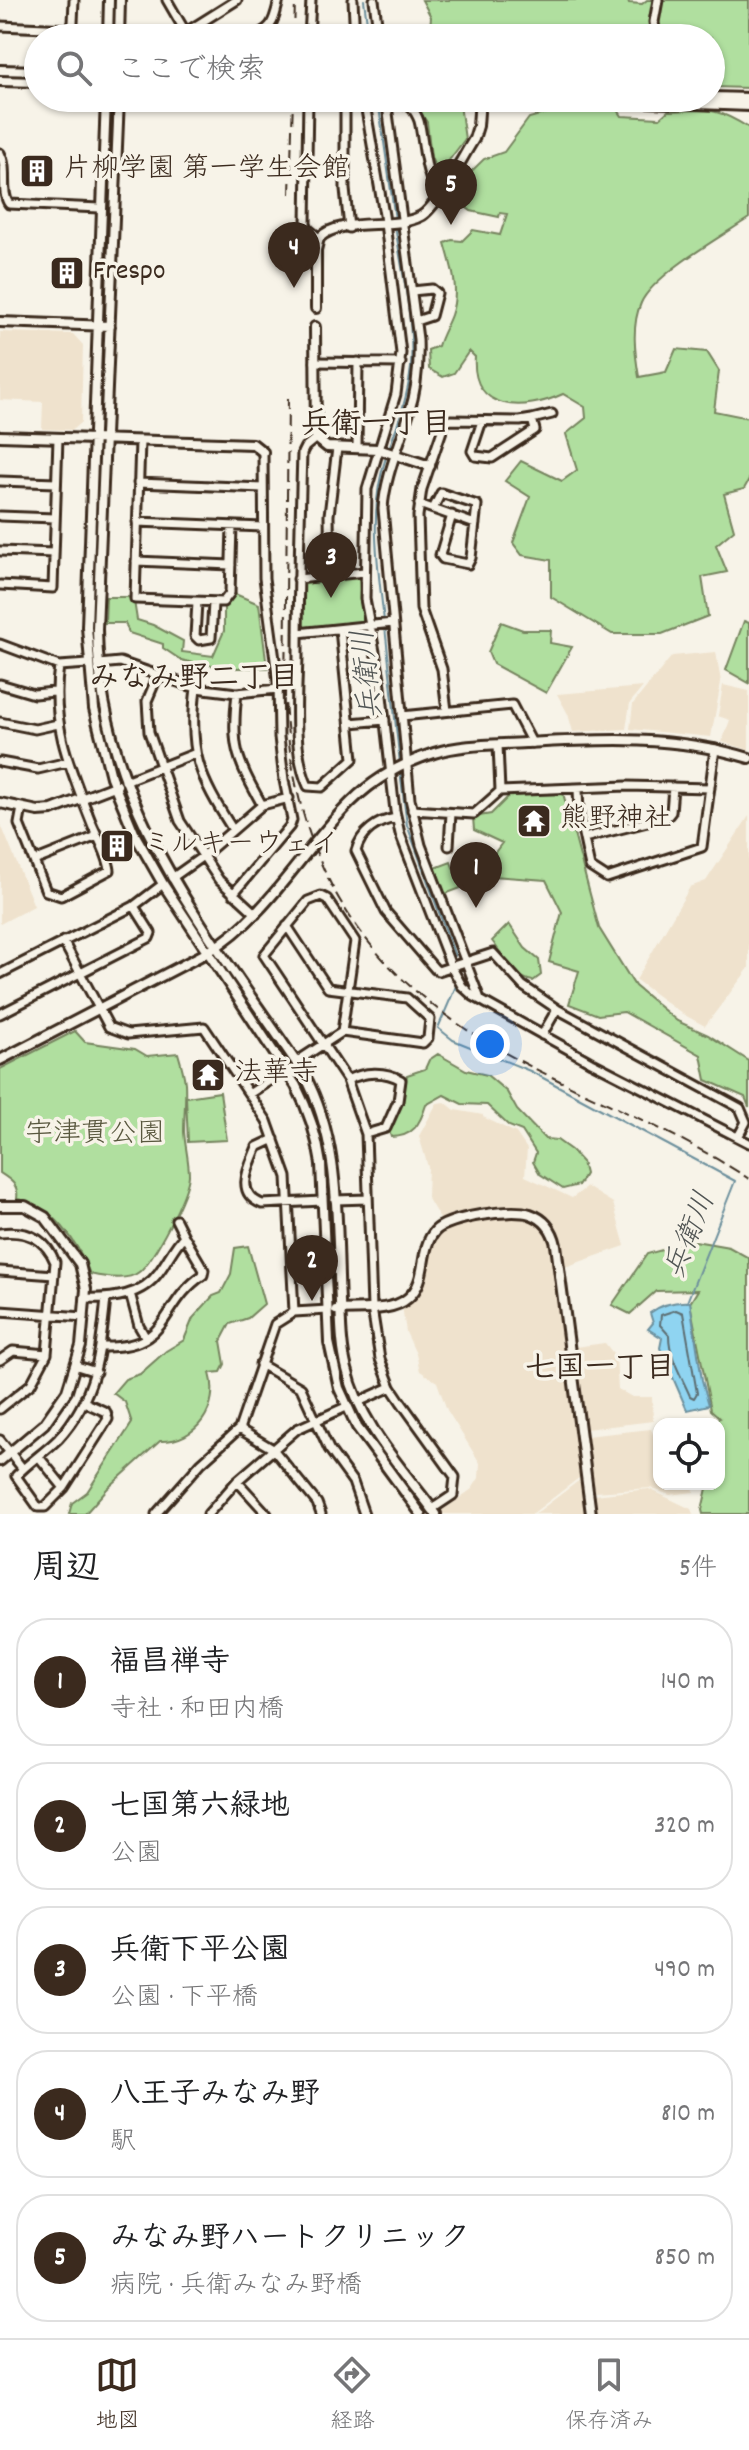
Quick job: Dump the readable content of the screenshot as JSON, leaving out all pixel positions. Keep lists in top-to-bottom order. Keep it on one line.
{"districts":["兵衛一丁目","みなみ野二丁目","七国一丁目"],"water":["兵衛川"],"parks":["宇津貫公園"],"places":{"building":["片柳学園 第一学生会館","Frespo","ミルキーウェイ"],"temple":["熊野神社","法華寺"]},"page":{"search":"ここで検索","pins":["5","4","3","1","2"],"heading":["周辺","5件"],"list":[{"mark":"1","name":"福昌禅寺","note":"寺社 · 和田内橋","value":"140 m"},{"mark":"2","name":"七国第六緑地","note":"公園","value":"320 m"},{"mark":"3","name":"兵衛下平公園","note":"公園 · 下平橋","value":"490 m"},{"mark":"4","name":"八王子みなみ野","note":"駅","value":"810 m"},{"mark":"5","name":"みなみ野ハートクリニック","note":"病院 · 兵衛みなみ野橋","value":"850 m"}],"nav":["地図","経路","保存済み"]}}
